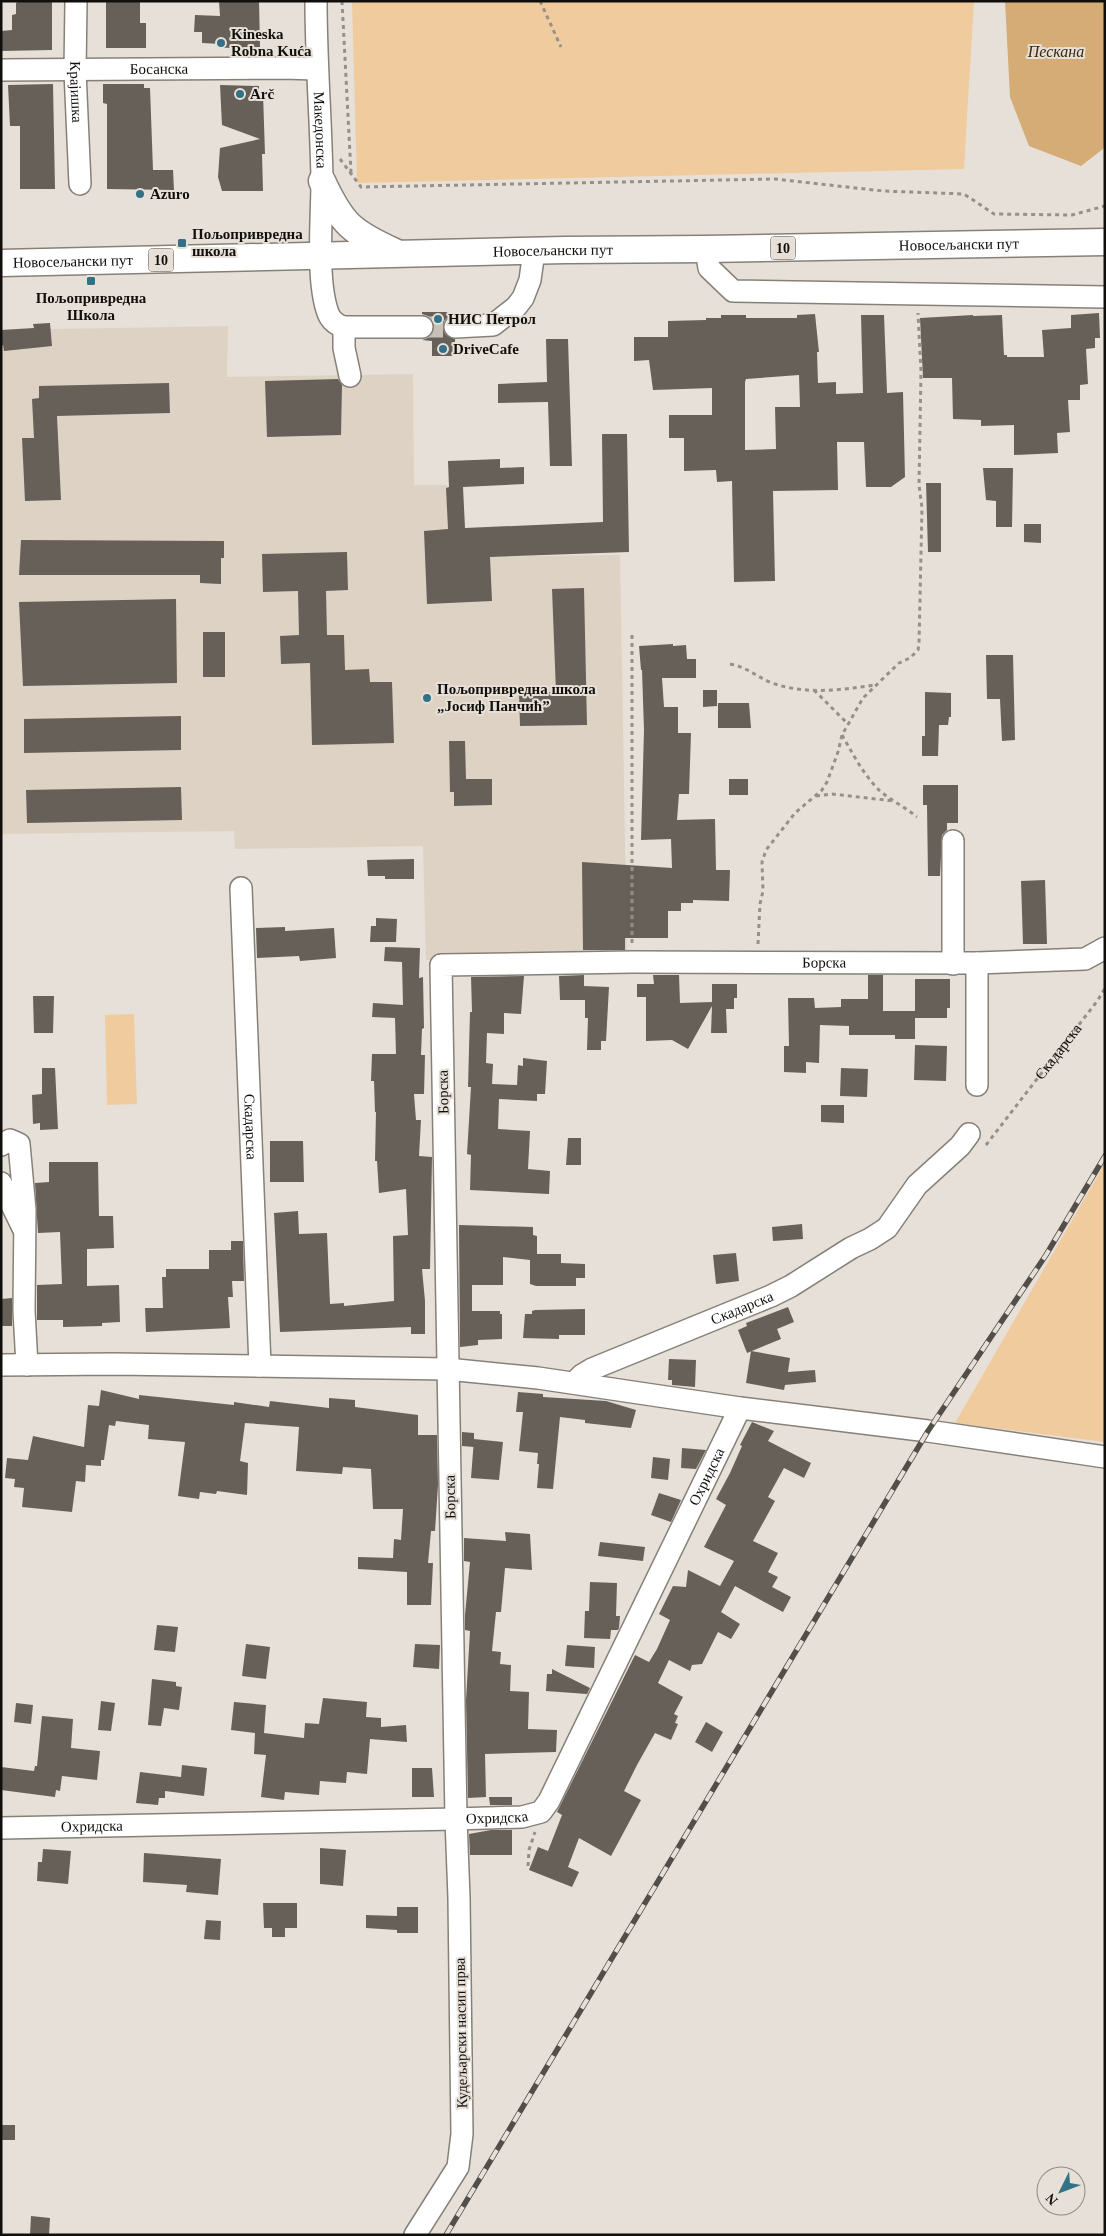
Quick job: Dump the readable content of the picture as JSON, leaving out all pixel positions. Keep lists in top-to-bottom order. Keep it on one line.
{"streets":{"main road":["Новосељански пут","10"],"street":["Босанска","Крајишка","Македонска","Борска","Скадарска","Охридска","Кудељарски насип прва"]},"crossings":[["Босанска","Крајишка"],["Босанска","Македонска"],["Македонска","Новосељански пут"],["Борска","Охридска"],["Борска","Кудељарски насип прва"],["Охридска","Кудељарски насип прва"]],"water":["Пескана"],"places":{"other":["Kineska Robna Kuća","Arč","Azuro","НИС Петрол","DriveCafe","Пољопривредна школа „Јосиф Панчић”"],"transit":["Пољопривредна школа","Пољопривредна Школа"]},"north":"bottom left"}
